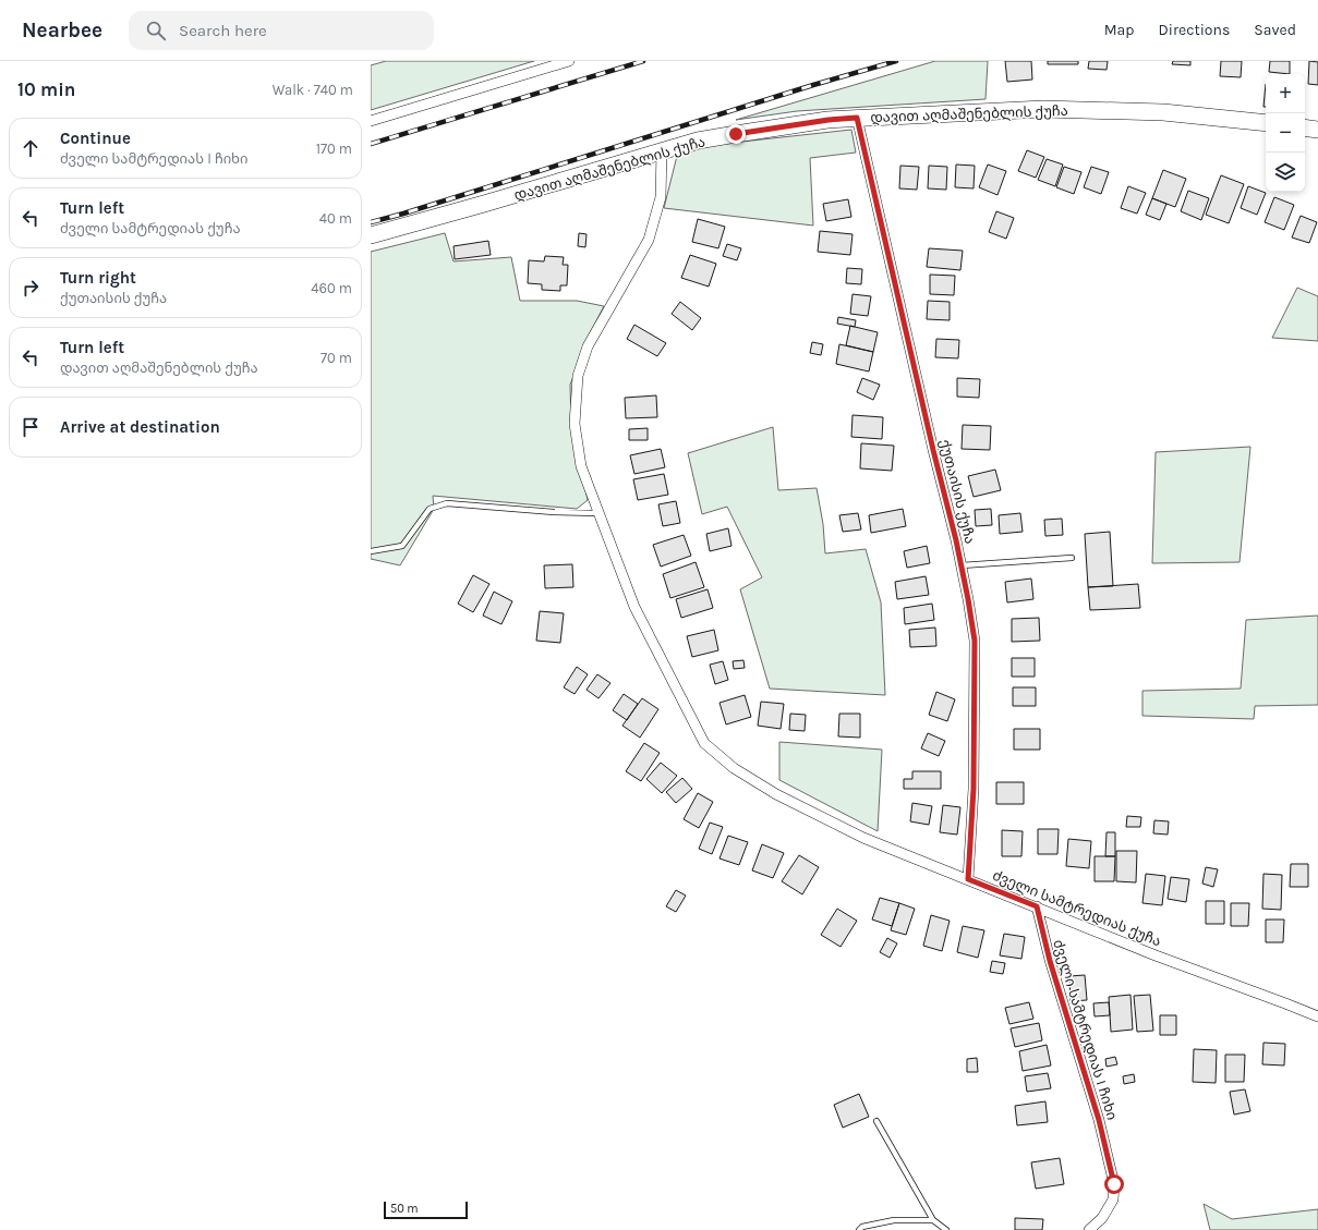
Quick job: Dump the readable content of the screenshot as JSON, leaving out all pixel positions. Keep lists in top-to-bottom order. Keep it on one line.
{"streets":{"main road":["დავით აღმაშენებლის ქუჩა"],"street":["ქუთაისის ქუჩა","ძველი სამტრედიას ქუჩა","ძველი სამტრედიას I ჩიხი"]},"crossings":[["დავით აღმაშენებლის ქუჩა","ქუთაისის ქუჩა"],["დავით აღმაშენებლის ქუჩა","ძველი სამტრედიას ქუჩა"],["ქუთაისის ქუჩა","ძველი სამტრედიას ქუჩა"],["ძველი სამტრედიას ქუჩა","ძველი სამტრედიას I ჩიხი"]],"scale_bar":"50 m","page":{"header":"Nearbee","search":"Search here","nav":["Map","Directions","Saved"],"heading":["10 min","Walk · 740 m"],"map_buttons":["+","−"],"list":[["Continue","ძველი სამტრედიას I ჩიხი","170 m"],["Turn left","ძველი სამტრედიას ქუჩა","40 m"],["Turn right","ქუთაისის ქუჩა","460 m"],["Turn left","დავით აღმაშენებლის ქუჩა","70 m"],"Arrive at destination"],"scale":"50 m"}}
